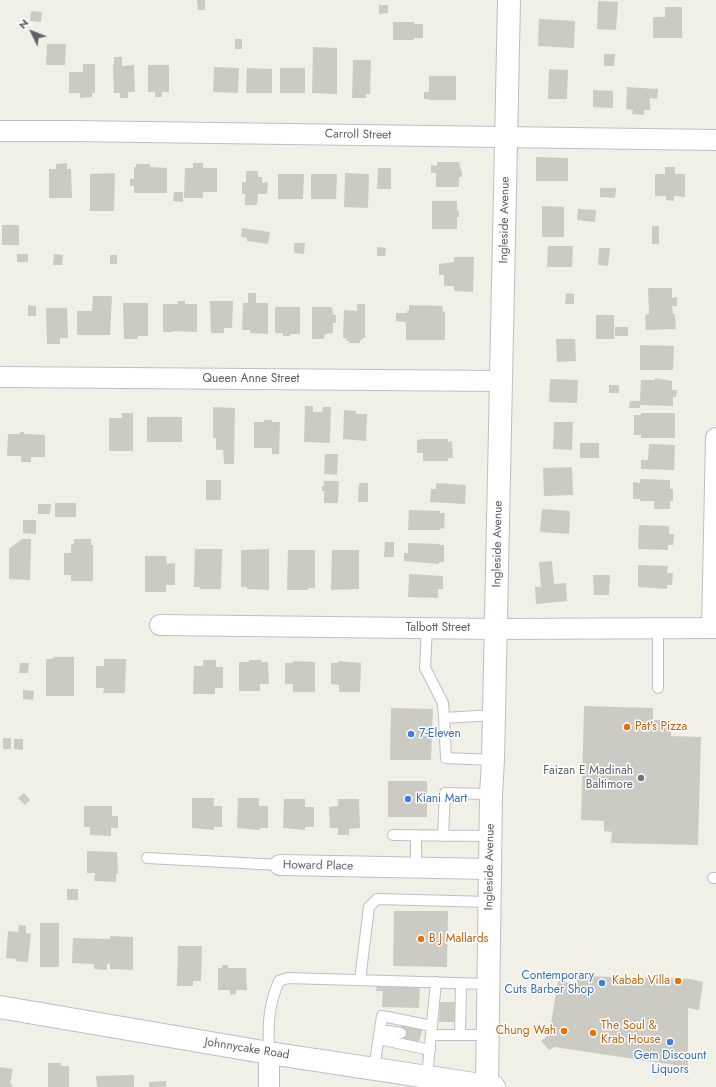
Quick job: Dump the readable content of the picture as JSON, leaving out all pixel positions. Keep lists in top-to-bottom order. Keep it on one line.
{"streets":{"main road":["Ingleside Avenue","Johnnycake Road"],"street":["Carroll Street","Queen Anne Street","Talbott Street","Howard Place"]},"crossings":[["Carroll Street","Ingleside Avenue"],["Ingleside Avenue","Queen Anne Street"],["Ingleside Avenue","Talbott Street"],["Ingleside Avenue","Howard Place"],["Ingleside Avenue","Johnnycake Road"]],"places":["Pat's Pizza","7-Eleven","Faizan E Madinah Baltimore","Kiani Mart","B J Mallards","Kabab Villa","Contemporary Cuts Barber Shop","Chung Wah","The Soul & Krab House","Gem Discount Liquors"],"north":"top left"}
